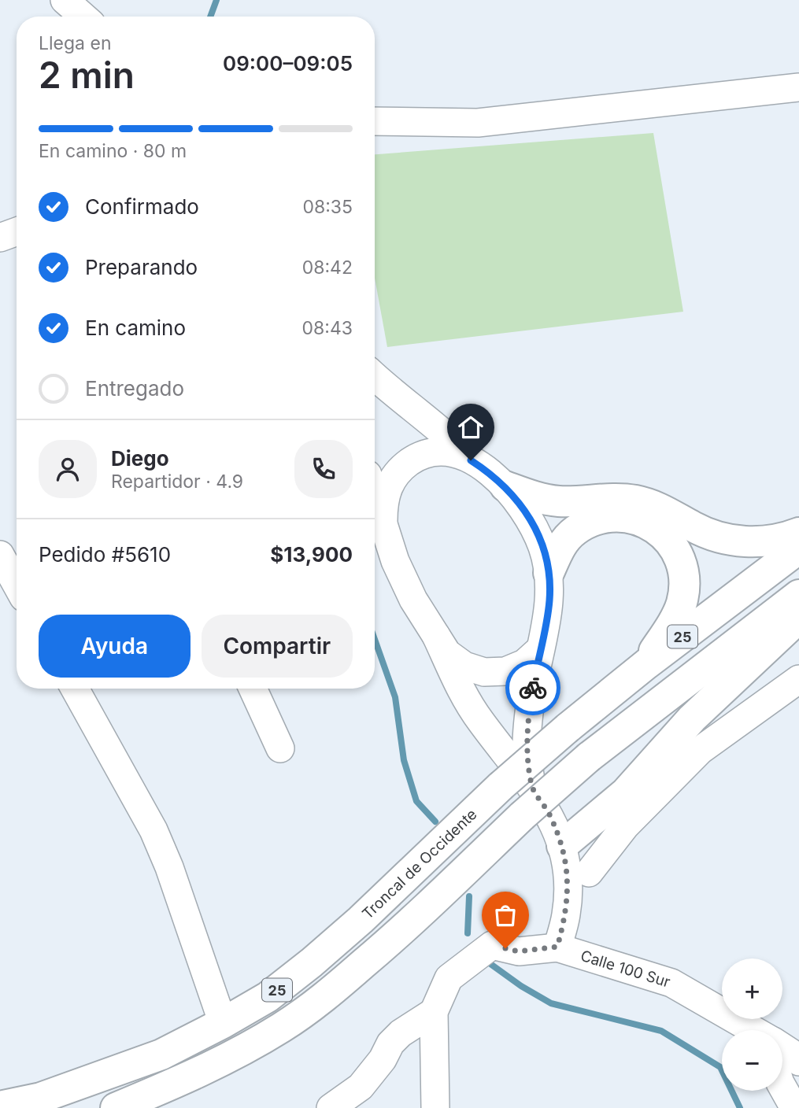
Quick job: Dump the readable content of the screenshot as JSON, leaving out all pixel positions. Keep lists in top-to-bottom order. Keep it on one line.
{"streets":{"highway":["25","Troncal de Occidente"],"street":["Calle 100 Sur"]},"page":{"heading":["2 min","Llega en","09:00–09:05"],"panel":["Diego","Repartidor · 4.9","Pedido #5610","$13,900"],"bar":"En camino · 80 m","list":[["Confirmado","08:35"],["Preparando","08:42"],["En camino","08:43"],"Entregado"],"buttons":["Ayuda","Compartir"],"map_buttons":["+","−"]}}
